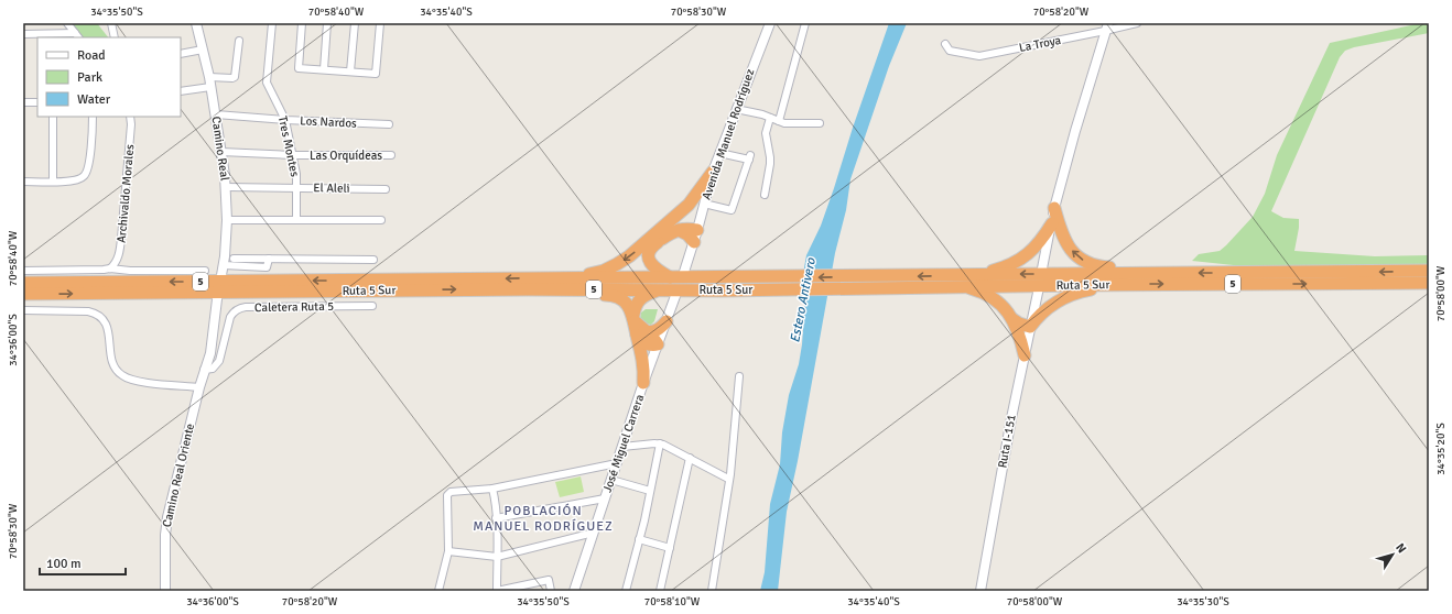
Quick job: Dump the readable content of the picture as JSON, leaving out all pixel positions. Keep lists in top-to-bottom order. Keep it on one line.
{"streets":{"highway":["5","Ruta 5 Sur"],"street":["La Troya","Los Nardos","Avenida Manuel Rodríguez","Tres Montes","Camino Real","Las Orquídeas","El Aleli","Archivaldo Morales","Caletera Ruta 5","Ruta I-151","José Miguel Carrera","Camino Real Oriente"]},"crossings":[["Los Nardos","Tres Montes"],["Los Nardos","Camino Real"],["Tres Montes","Las Orquídeas"],["Tres Montes","El Aleli"],["Camino Real","Las Orquídeas"],["Camino Real","El Aleli"]],"districts":["POBLACIÓN MANUEL RODRÍGUEZ"],"water":["Estero Antivero"],"legend":["Road","Park","Water"],"scale_bar":"100 m","north":"top right","coordinates":["34°35'50\"S","70°58'40\"W","34°35'40\"S","70°58'30\"W","70°58'20\"W","70°58'00\"W","34°36'00\"S","34°35'20\"S","70°58'10\"W","34°35'30\"S"]}
